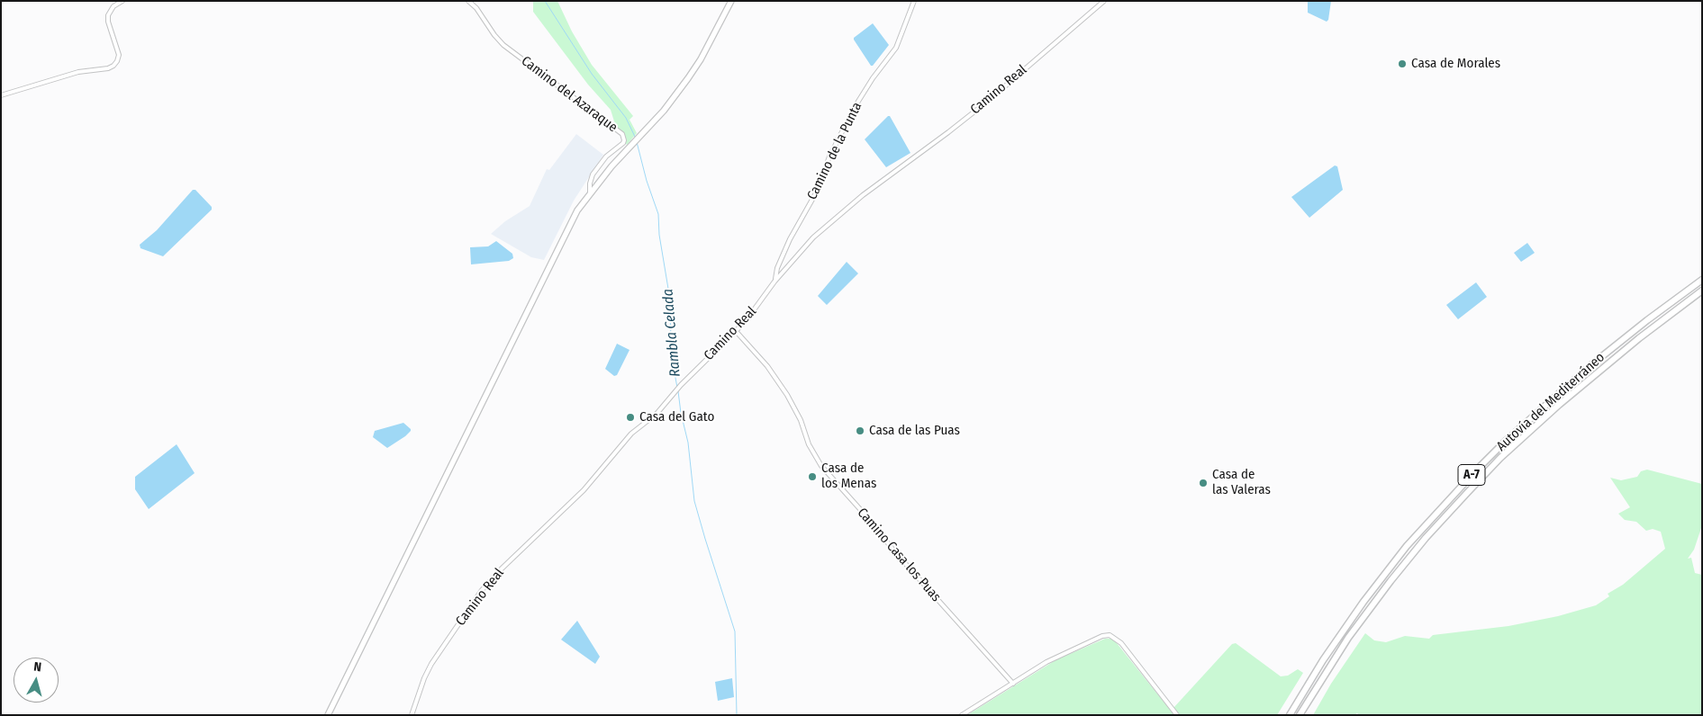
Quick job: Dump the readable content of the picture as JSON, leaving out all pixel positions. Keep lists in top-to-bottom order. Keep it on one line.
{"streets":{"highway":["Autovía del Mediterráneo","A-7"],"street":["Camino Real","Camino del Azaraque","Camino de la Punta","Camino Casa los Puas"]},"crossings":[["Camino Real","Camino de la Punta"],["Camino Real","Camino Casa los Puas"]],"water":["Rambla Celada"],"places":["Casa de Morales","Casa del Gato","Casa de las Puas","Casa de los Menas","Casa de las Valeras"],"north":"top"}
